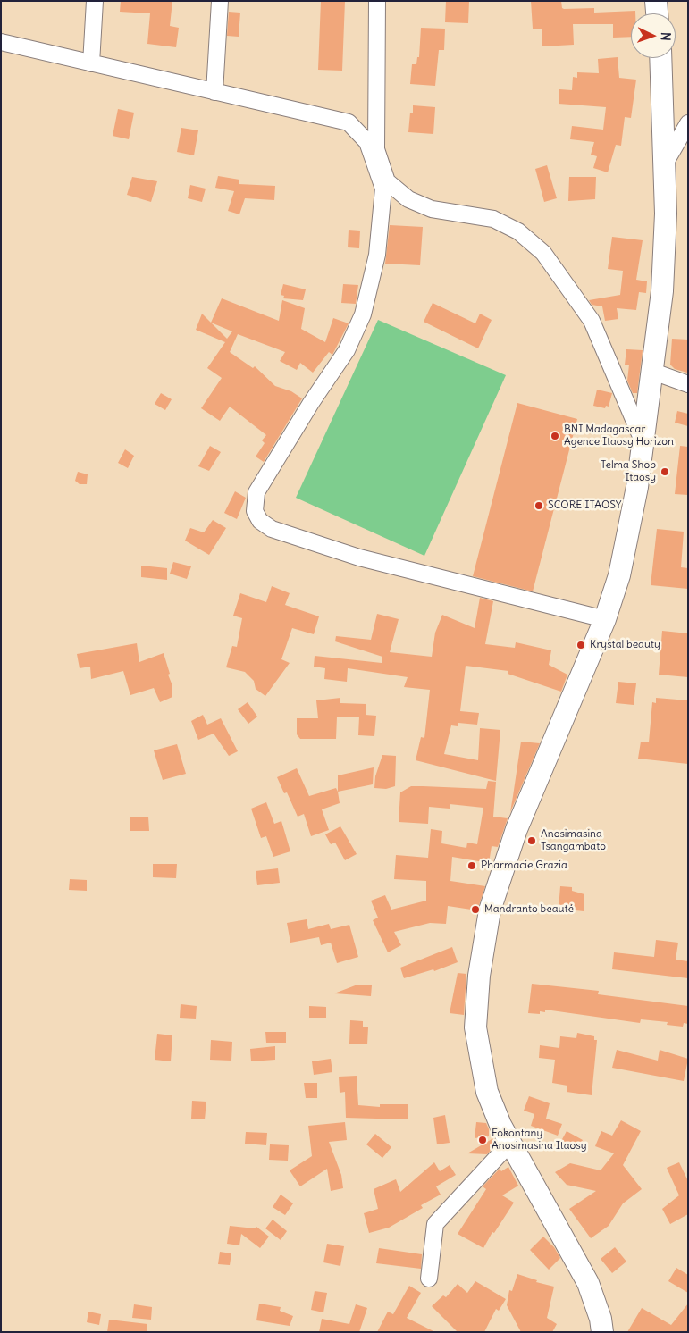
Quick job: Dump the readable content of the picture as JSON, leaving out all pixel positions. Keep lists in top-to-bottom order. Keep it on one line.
{"places":["BNI Madagascar Agence Itaosy Horizon","Telma Shop Itaosy","SCORE ITAOSY","Krystal beauty","Anosimasina Tsangambato","Pharmacie Grazia","Mandranto beauté","Fokontany Anosimasina Itaosy"],"north":"right"}
